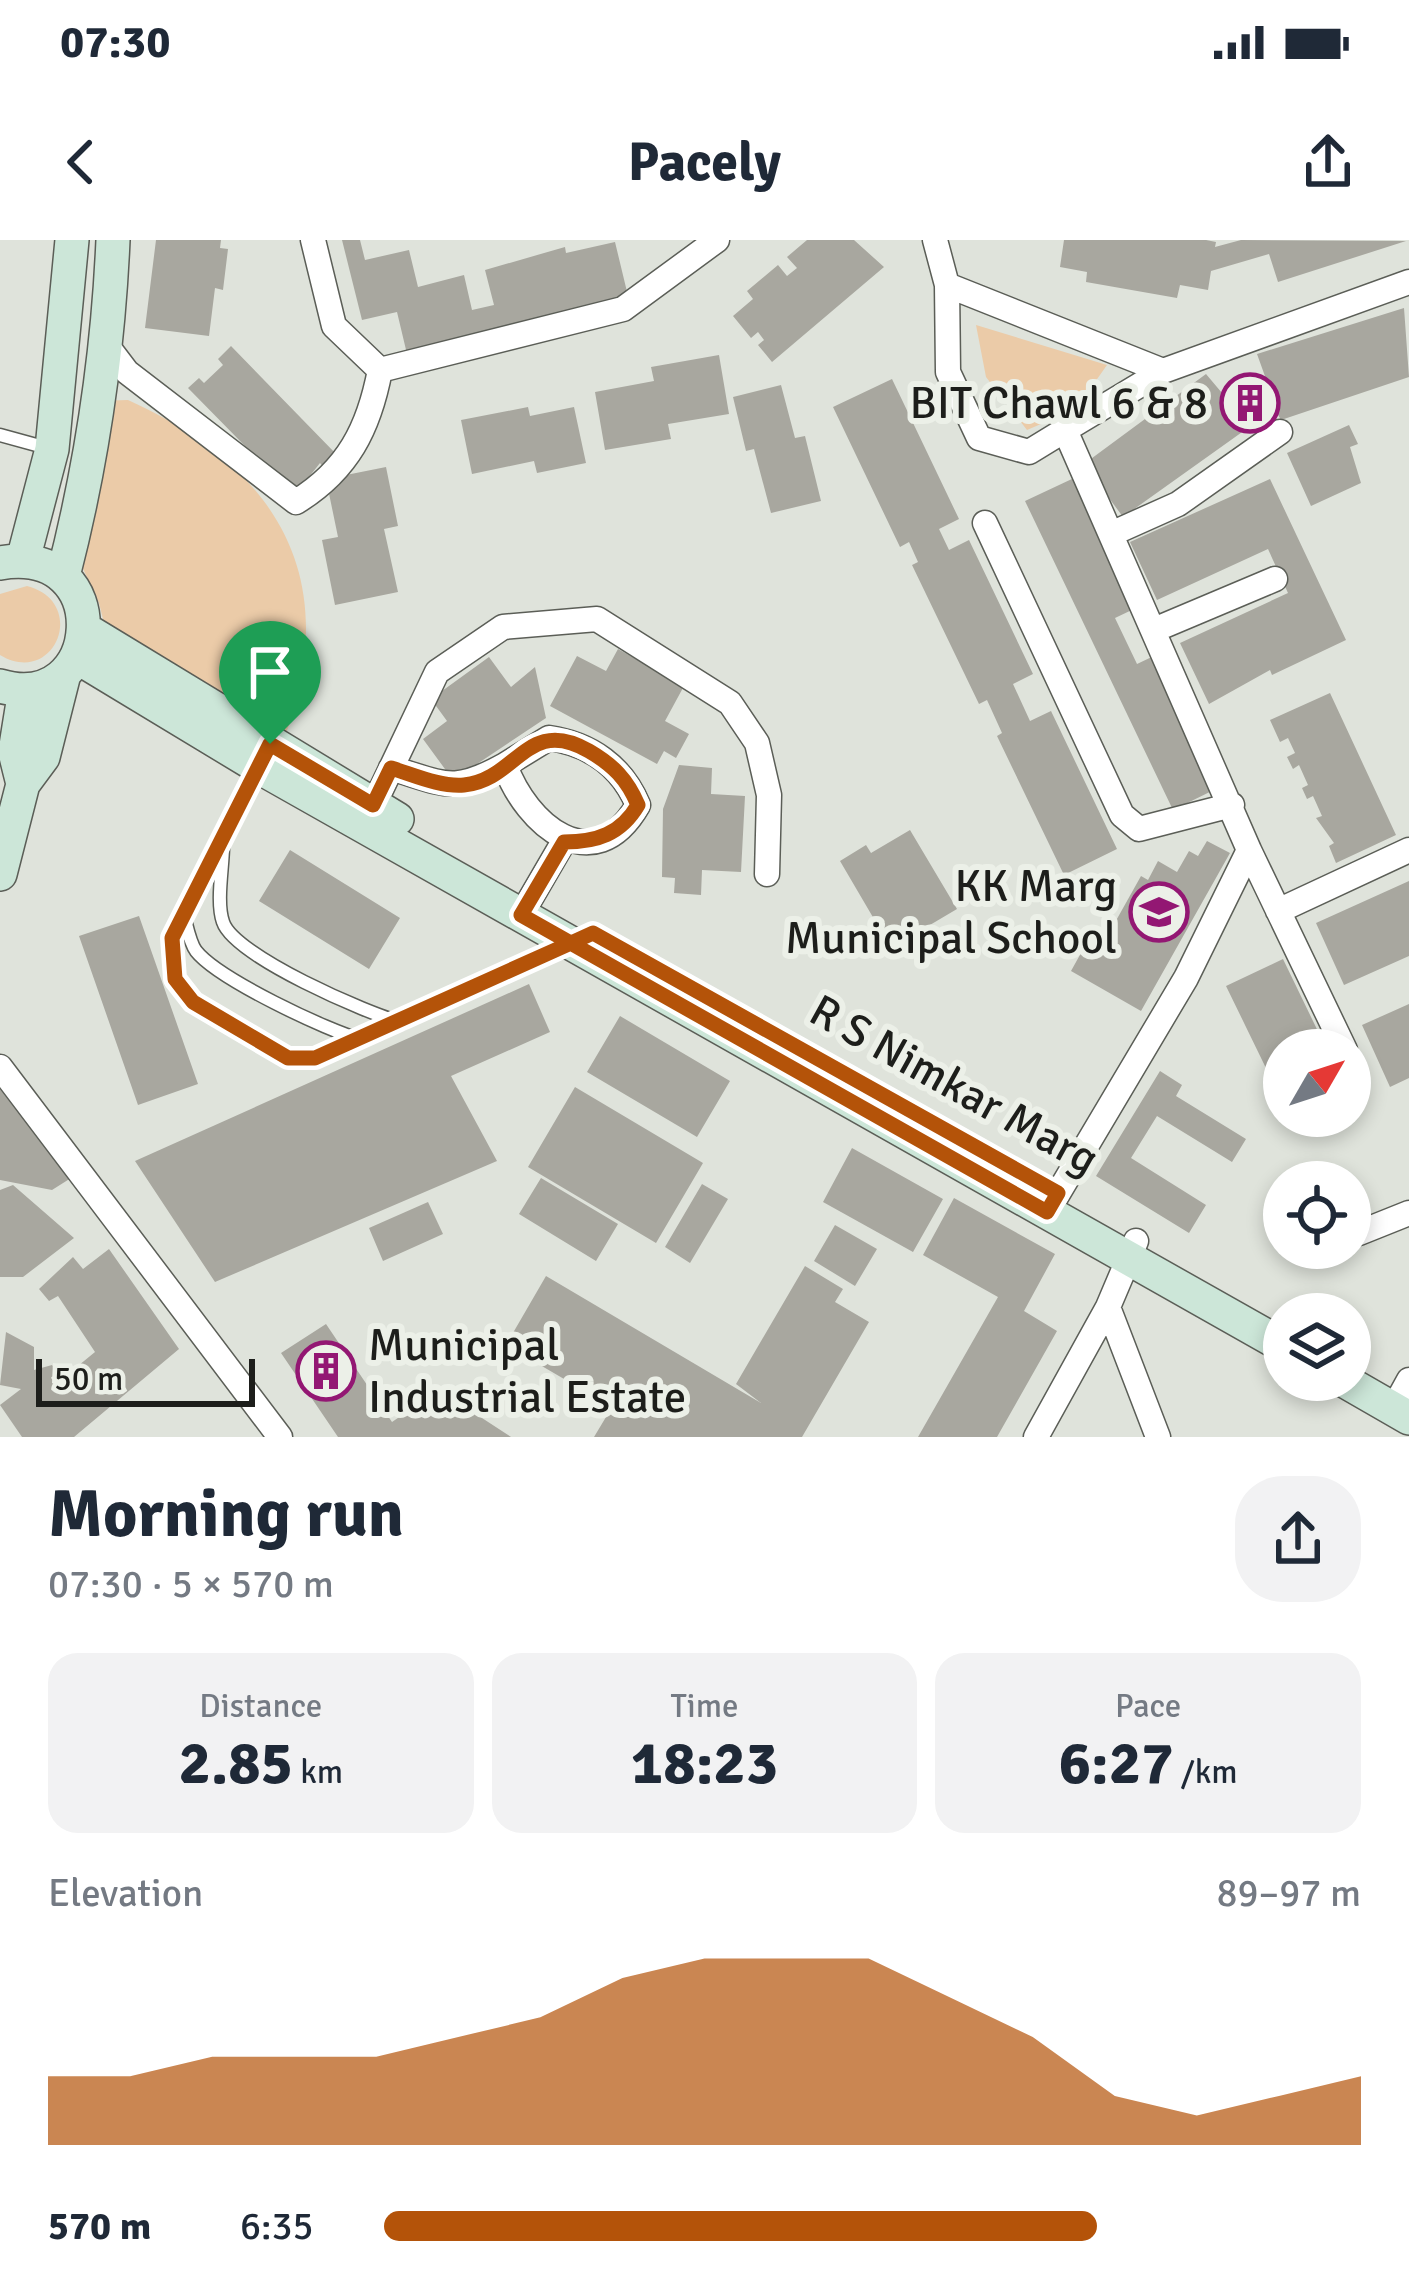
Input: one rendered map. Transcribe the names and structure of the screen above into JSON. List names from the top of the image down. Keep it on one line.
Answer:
{"streets":{"main road":["R S Nimkar Marg"]},"places":{"building":["BIT Chawl 6 & 8","Municipal Industrial Estate"],"school or university":["KK Marg Municipal School"]},"scale_bar":"50 m","north":"top right","page":{"status":"07:30","header":"Pacely","scale":"50 m","heading":["Morning run","07:30 · 5 × 570 m"],"stats":[["Distance","2.85 km"],["Time","18:23"],["Pace","6:27 /km"]],"chart":["Elevation","89–97 m"],"list":[{"name":"570 m","note":"6:35"}]}}
